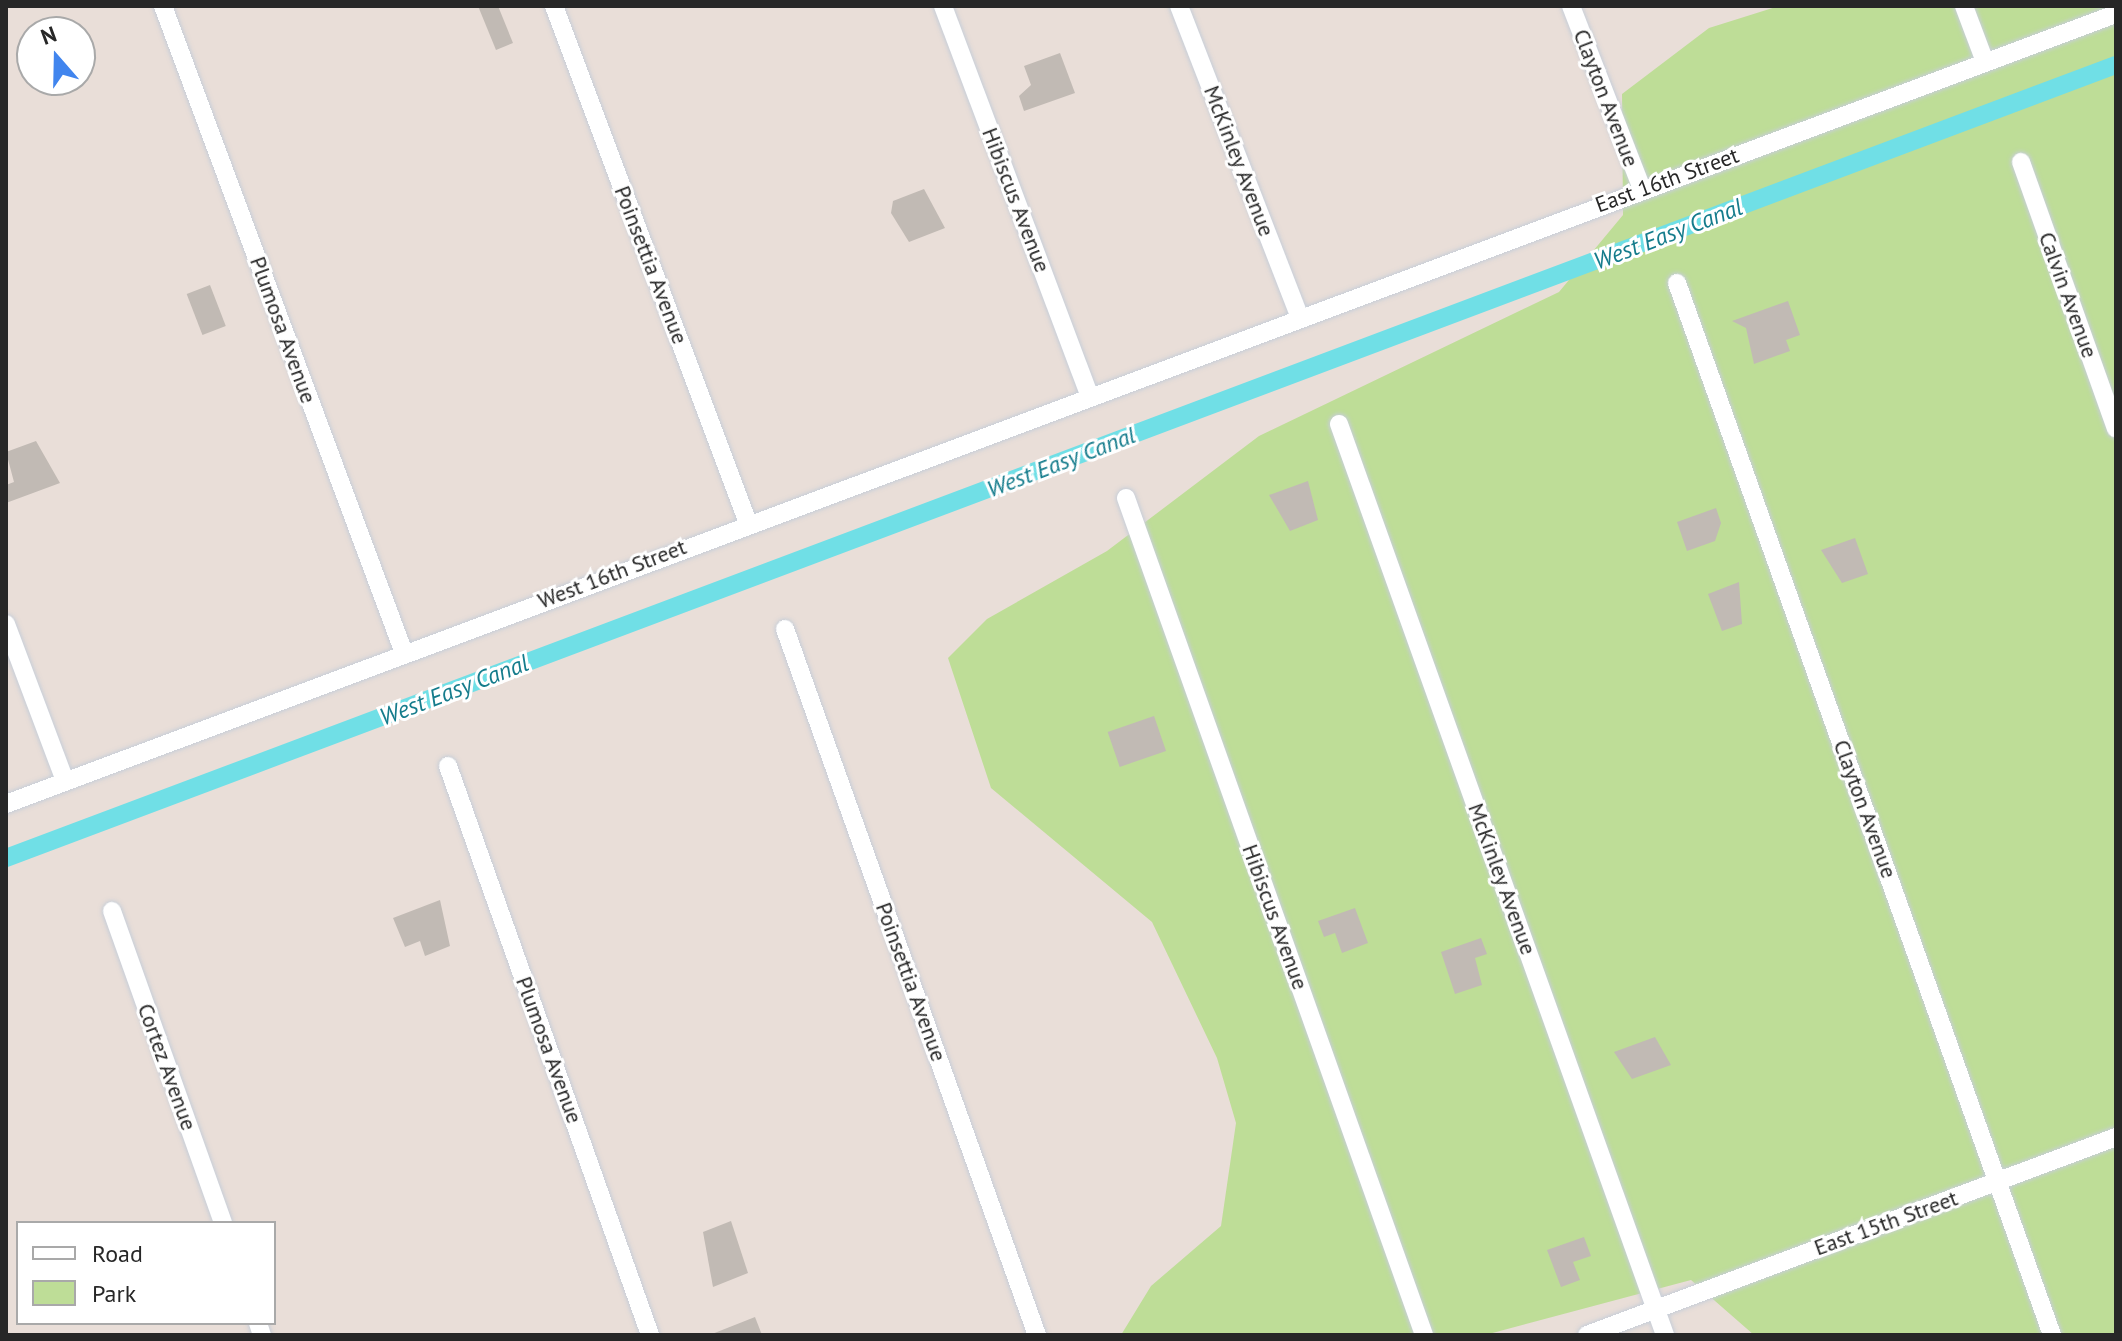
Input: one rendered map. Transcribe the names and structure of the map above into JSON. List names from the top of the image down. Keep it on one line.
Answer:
{"streets":{"street":["Clayton Avenue","McKinley Avenue","East 16th Street","Hibiscus Avenue","Poinsettia Avenue","Calvin Avenue","Plumosa Avenue","West 16th Street","Cortez Avenue","East 15th Street"]},"crossings":[["Clayton Avenue","East 16th Street"],["Clayton Avenue","East 15th Street"],["McKinley Avenue","East 16th Street"],["McKinley Avenue","East 15th Street"],["East 16th Street","West 16th Street"],["Hibiscus Avenue","West 16th Street"],["Poinsettia Avenue","West 16th Street"],["Plumosa Avenue","West 16th Street"]],"water":["West Easy Canal"],"legend":["Road","Park"],"north":"top"}
